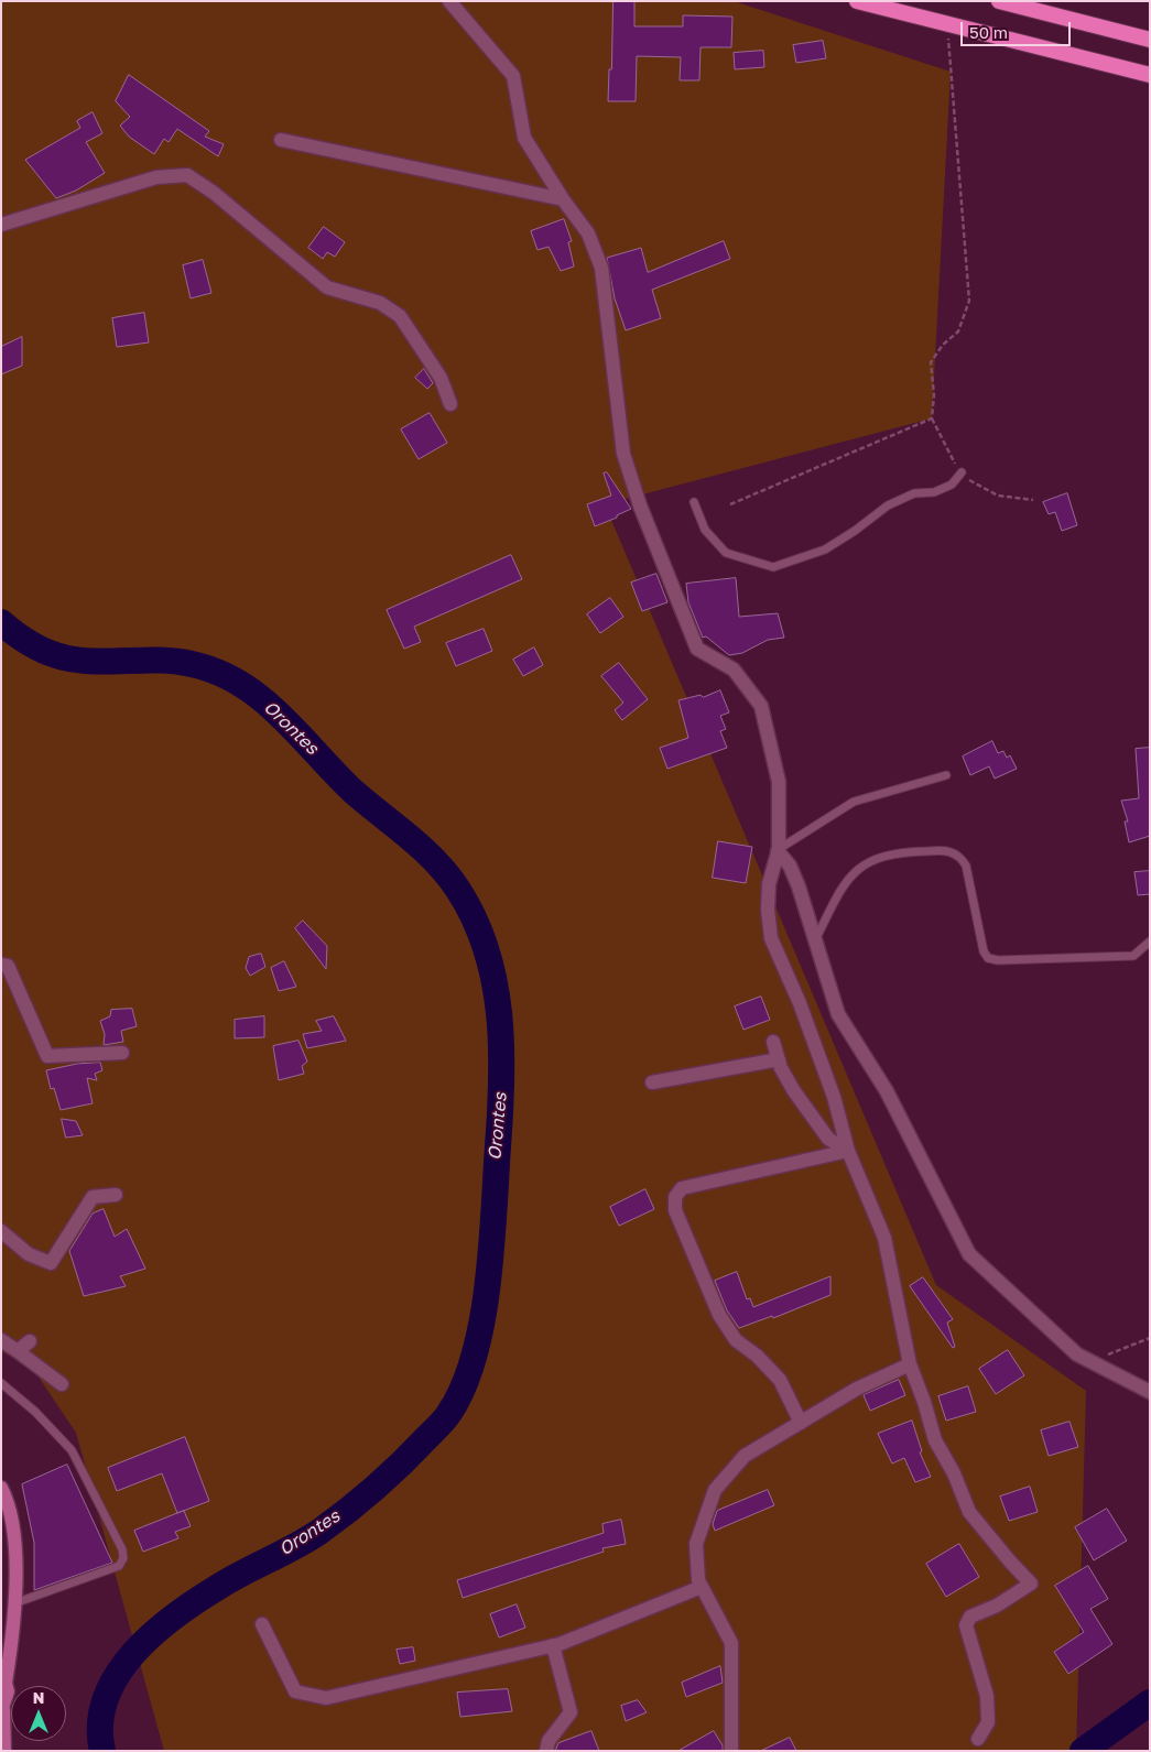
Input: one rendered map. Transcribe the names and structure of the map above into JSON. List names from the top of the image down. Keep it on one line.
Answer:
{"water":["Orontes"],"scale_bar":"50 m","north":"top"}
